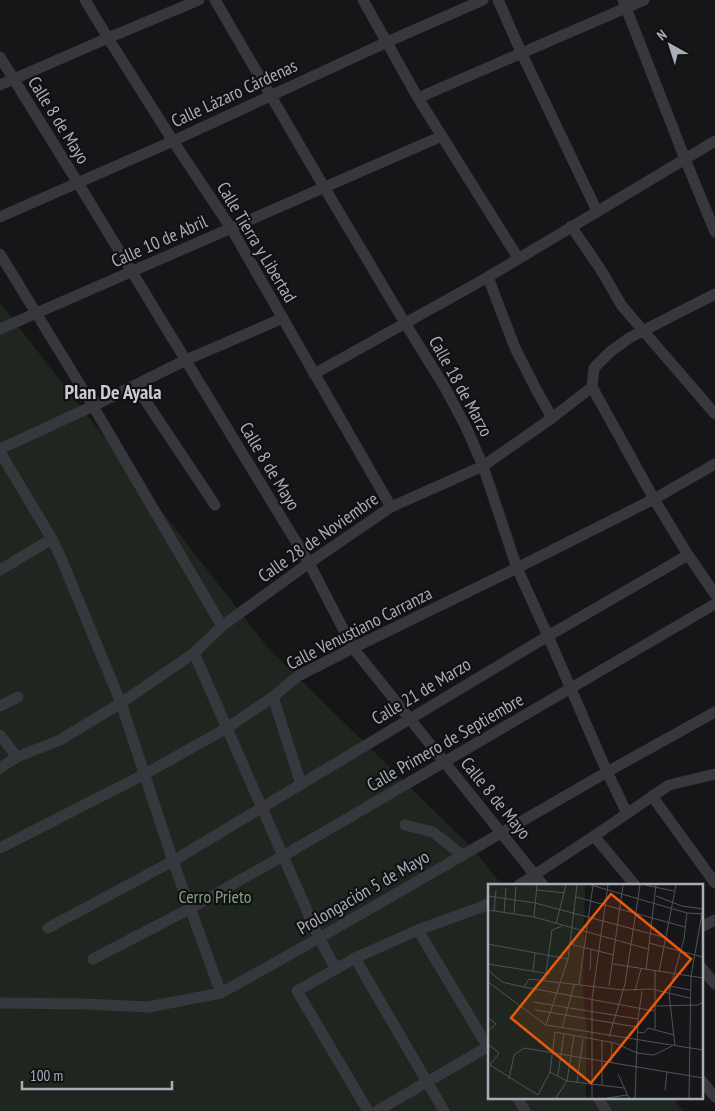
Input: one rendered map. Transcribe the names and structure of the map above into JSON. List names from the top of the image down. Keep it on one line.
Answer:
{"streets":{"street":["Calle Lázaro Cárdenas","Calle 8 de Mayo","Calle 10 de Abril","Calle Tierra y Libertad","Calle 18 de Marzo","Calle 28 de Noviembre","Calle Venustiano Carranza","Calle 21 de Marzo","Calle Primero de Septiembre","Prolongación 5 de Mayo"]},"crossings":[["Calle Lázaro Cárdenas","Calle 8 de Mayo"],["Calle Lázaro Cárdenas","Calle Tierra y Libertad"],["Calle Lázaro Cárdenas","Calle 18 de Marzo"],["Calle 8 de Mayo","Calle 10 de Abril"],["Calle 8 de Mayo","Calle 28 de Noviembre"],["Calle 8 de Mayo","Calle Venustiano Carranza"],["Calle 8 de Mayo","Calle 21 de Marzo"],["Calle 8 de Mayo","Calle Primero de Septiembre"],["Calle 8 de Mayo","Prolongación 5 de Mayo"],["Calle 10 de Abril","Calle Tierra y Libertad"],["Calle 10 de Abril","Calle 18 de Marzo"],["Calle Tierra y Libertad","Calle 28 de Noviembre"],["Calle 18 de Marzo","Calle 28 de Noviembre"],["Calle 18 de Marzo","Calle Venustiano Carranza"],["Calle 18 de Marzo","Calle 21 de Marzo"],["Calle 18 de Marzo","Calle Primero de Septiembre"],["Calle 18 de Marzo","Prolongación 5 de Mayo"]],"districts":["Plan De Ayala"],"parks":["Cerro Prieto"],"scale_bar":"100 m","north":"top left"}
